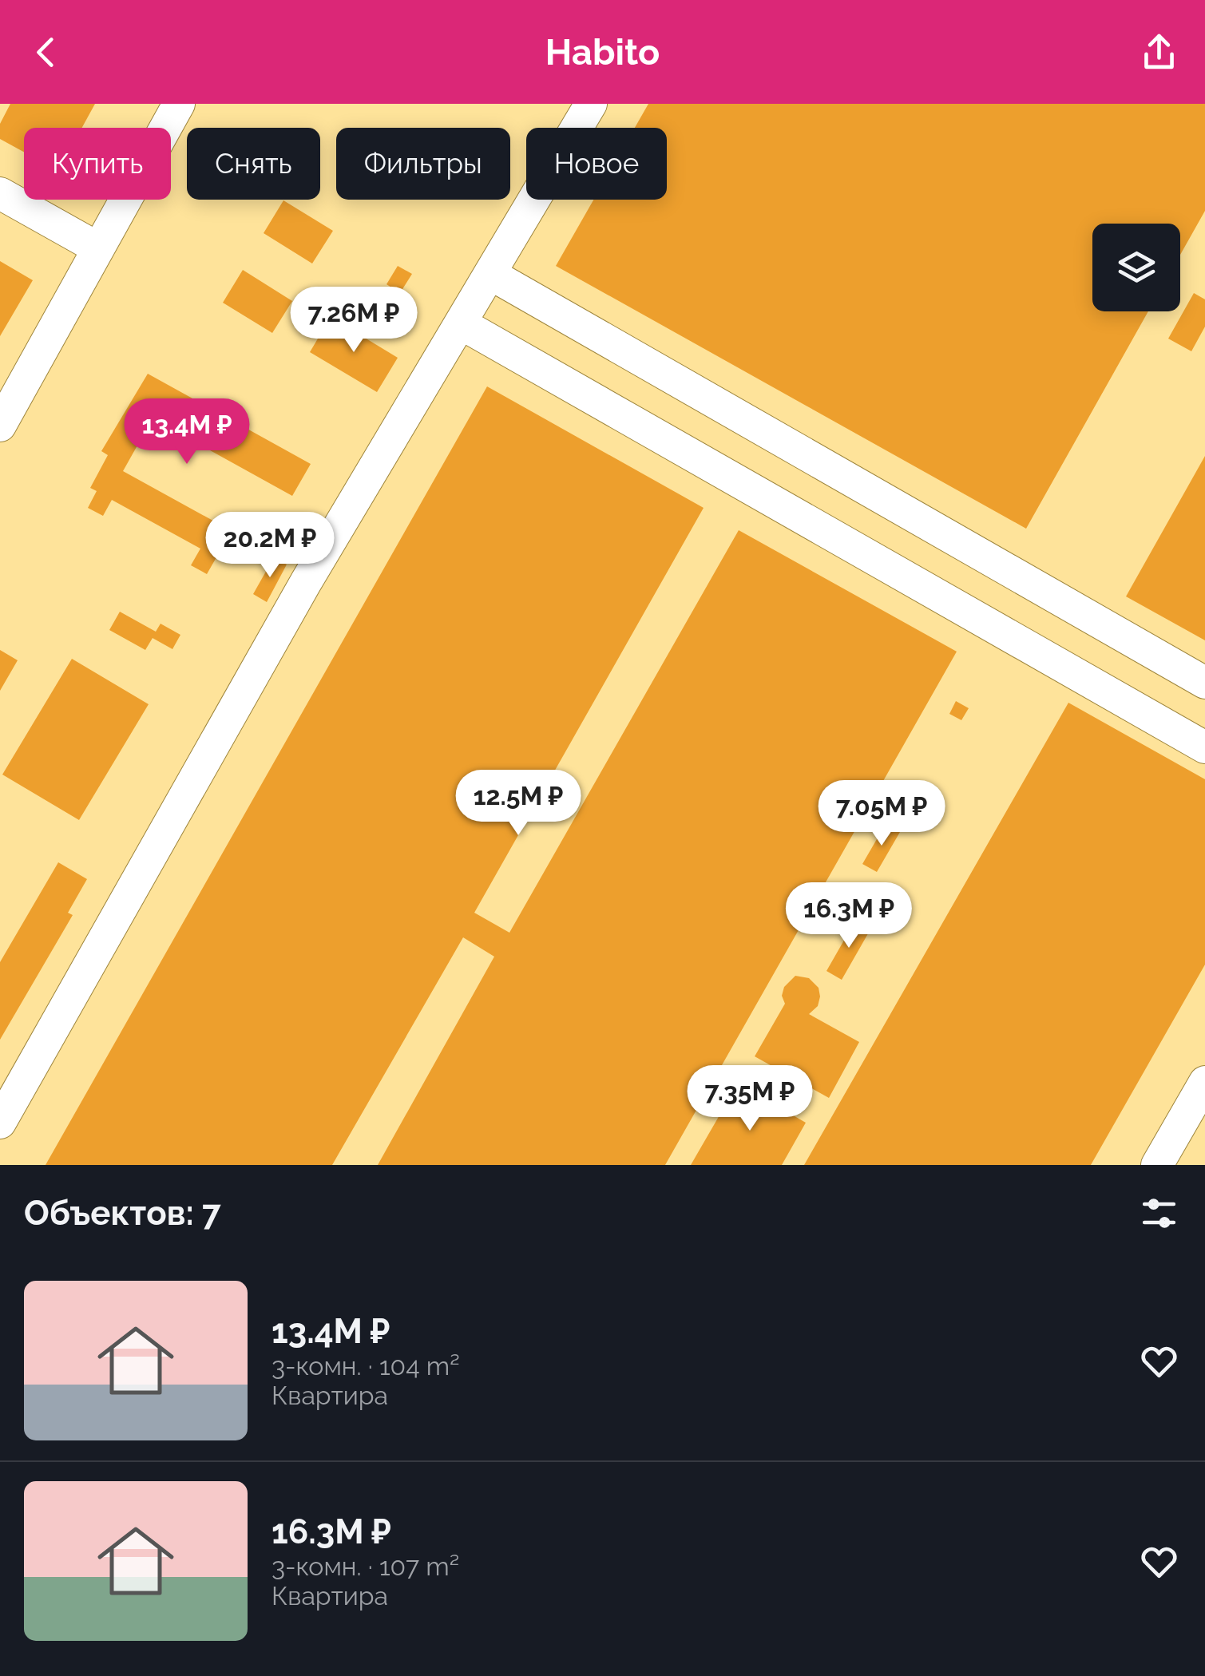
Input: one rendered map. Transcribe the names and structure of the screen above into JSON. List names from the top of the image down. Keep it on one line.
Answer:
{"page":{"header":"Habito","chip":["Купить","Снять","Фильтры","Новое"],"price":["7.26M ₽","13.4M ₽","20.2M ₽","12.5M ₽","7.05M ₽","16.3M ₽","7.35M ₽"],"heading":"Объектов: 7","list":[{"name":"13.4M ₽","note":"3-комн. · 104 m² · Квартира"},{"name":"16.3M ₽","note":"3-комн. · 107 m² · Квартира"}]}}
